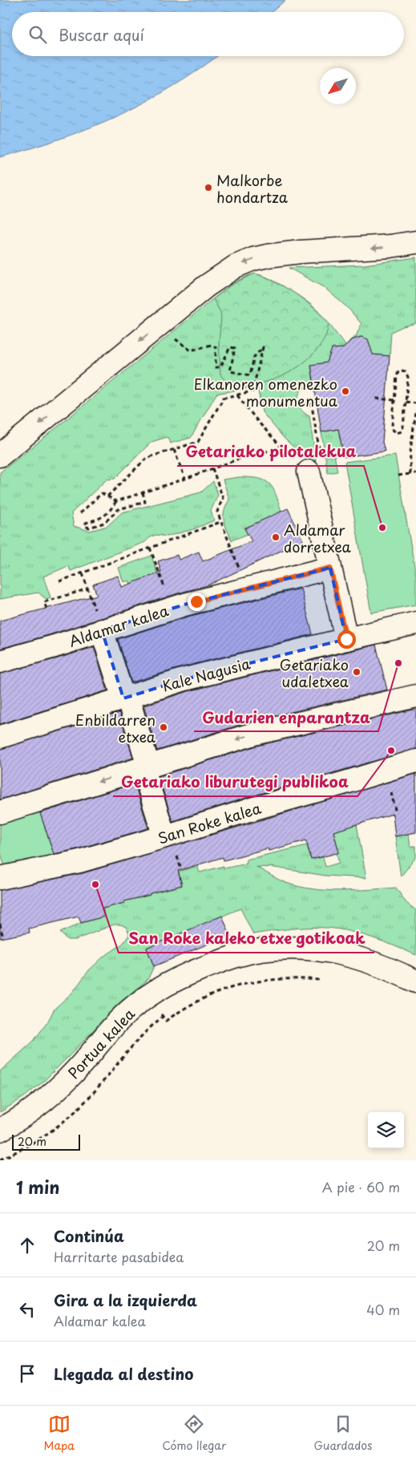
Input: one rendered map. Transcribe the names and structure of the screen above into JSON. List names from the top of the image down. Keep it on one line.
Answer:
{"streets":{"street":["Aldamar kalea","Kale Nagusia","San Roke kalea","Portua kalea"]},"places":["Malkorbe hondartza","Elkanoren omenezko monumentua","Getariako pilotalekua","Aldamar dorretxea","Gudarien enparantza","Getariako udaletxea","Enbildarren etxea","Getariako liburutegi publikoa","San Roke kaleko etxe gotikoak"],"scale_bar":"20 m","north":"bottom left","page":{"search":"Buscar aquí","scale":"20 m","heading":["1 min","A pie · 60 m"],"list":[["Continúa","Harritarte pasabidea","20 m"],["Gira a la izquierda","Aldamar kalea","40 m"],"Llegada al destino"],"nav":["Mapa","Cómo llegar","Guardados"]}}
